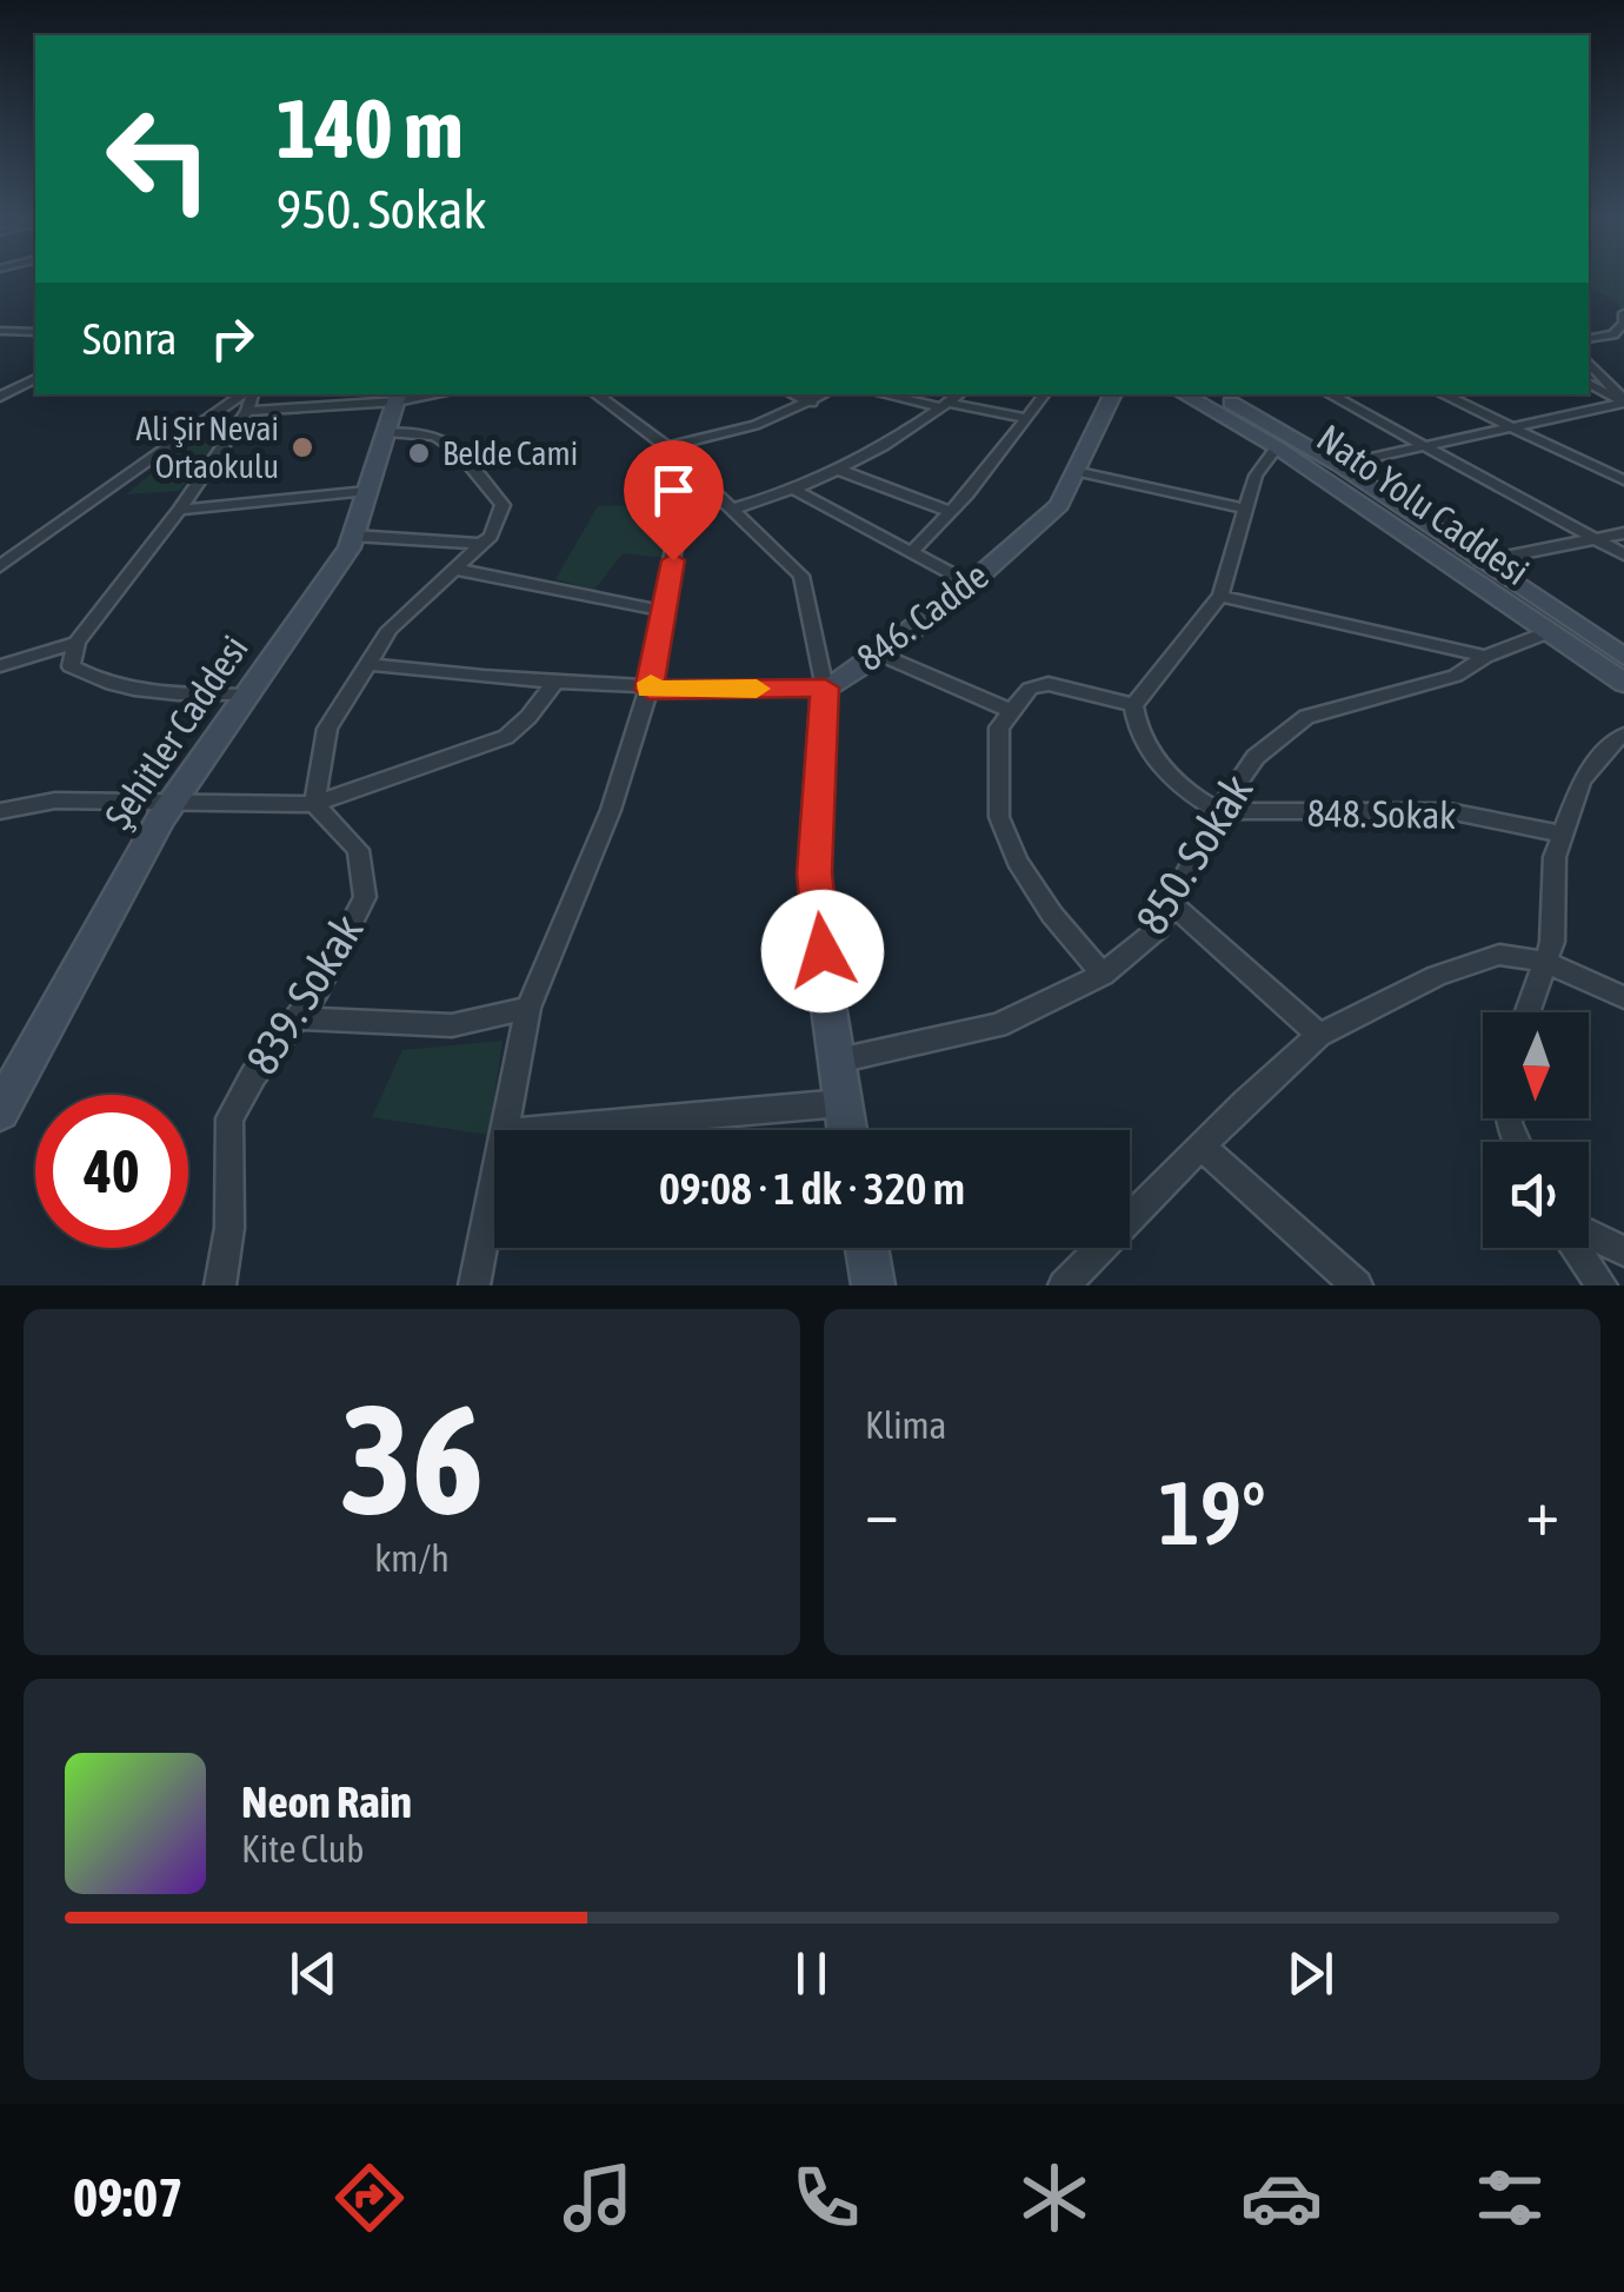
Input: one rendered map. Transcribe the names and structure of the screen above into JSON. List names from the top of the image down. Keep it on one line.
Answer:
{"streets":{"street":["Nato Yolu Caddesi","846. Cadde","Şehitler Caddesi","848. Sokak","850. Sokak","839. Sokak"]},"crossings":[["Nato Yolu Caddesi","850. Sokak"],["846. Cadde","850. Sokak"],["848. Sokak","850. Sokak"]],"places":["Ali Şir Nevai Ortaokulu","Belde Cami"],"north":"bottom","page":{"turn":["140 m","950. Sokak"],"then":"Sonra","limit":"40","trip":"09:08 · 1 dk · 320 m","tile":[["36","km/h"],"Klima"],"heat":["−","19°","+"],"song":["Neon Rain","Kite Club"],"tabs":"09:07"}}
